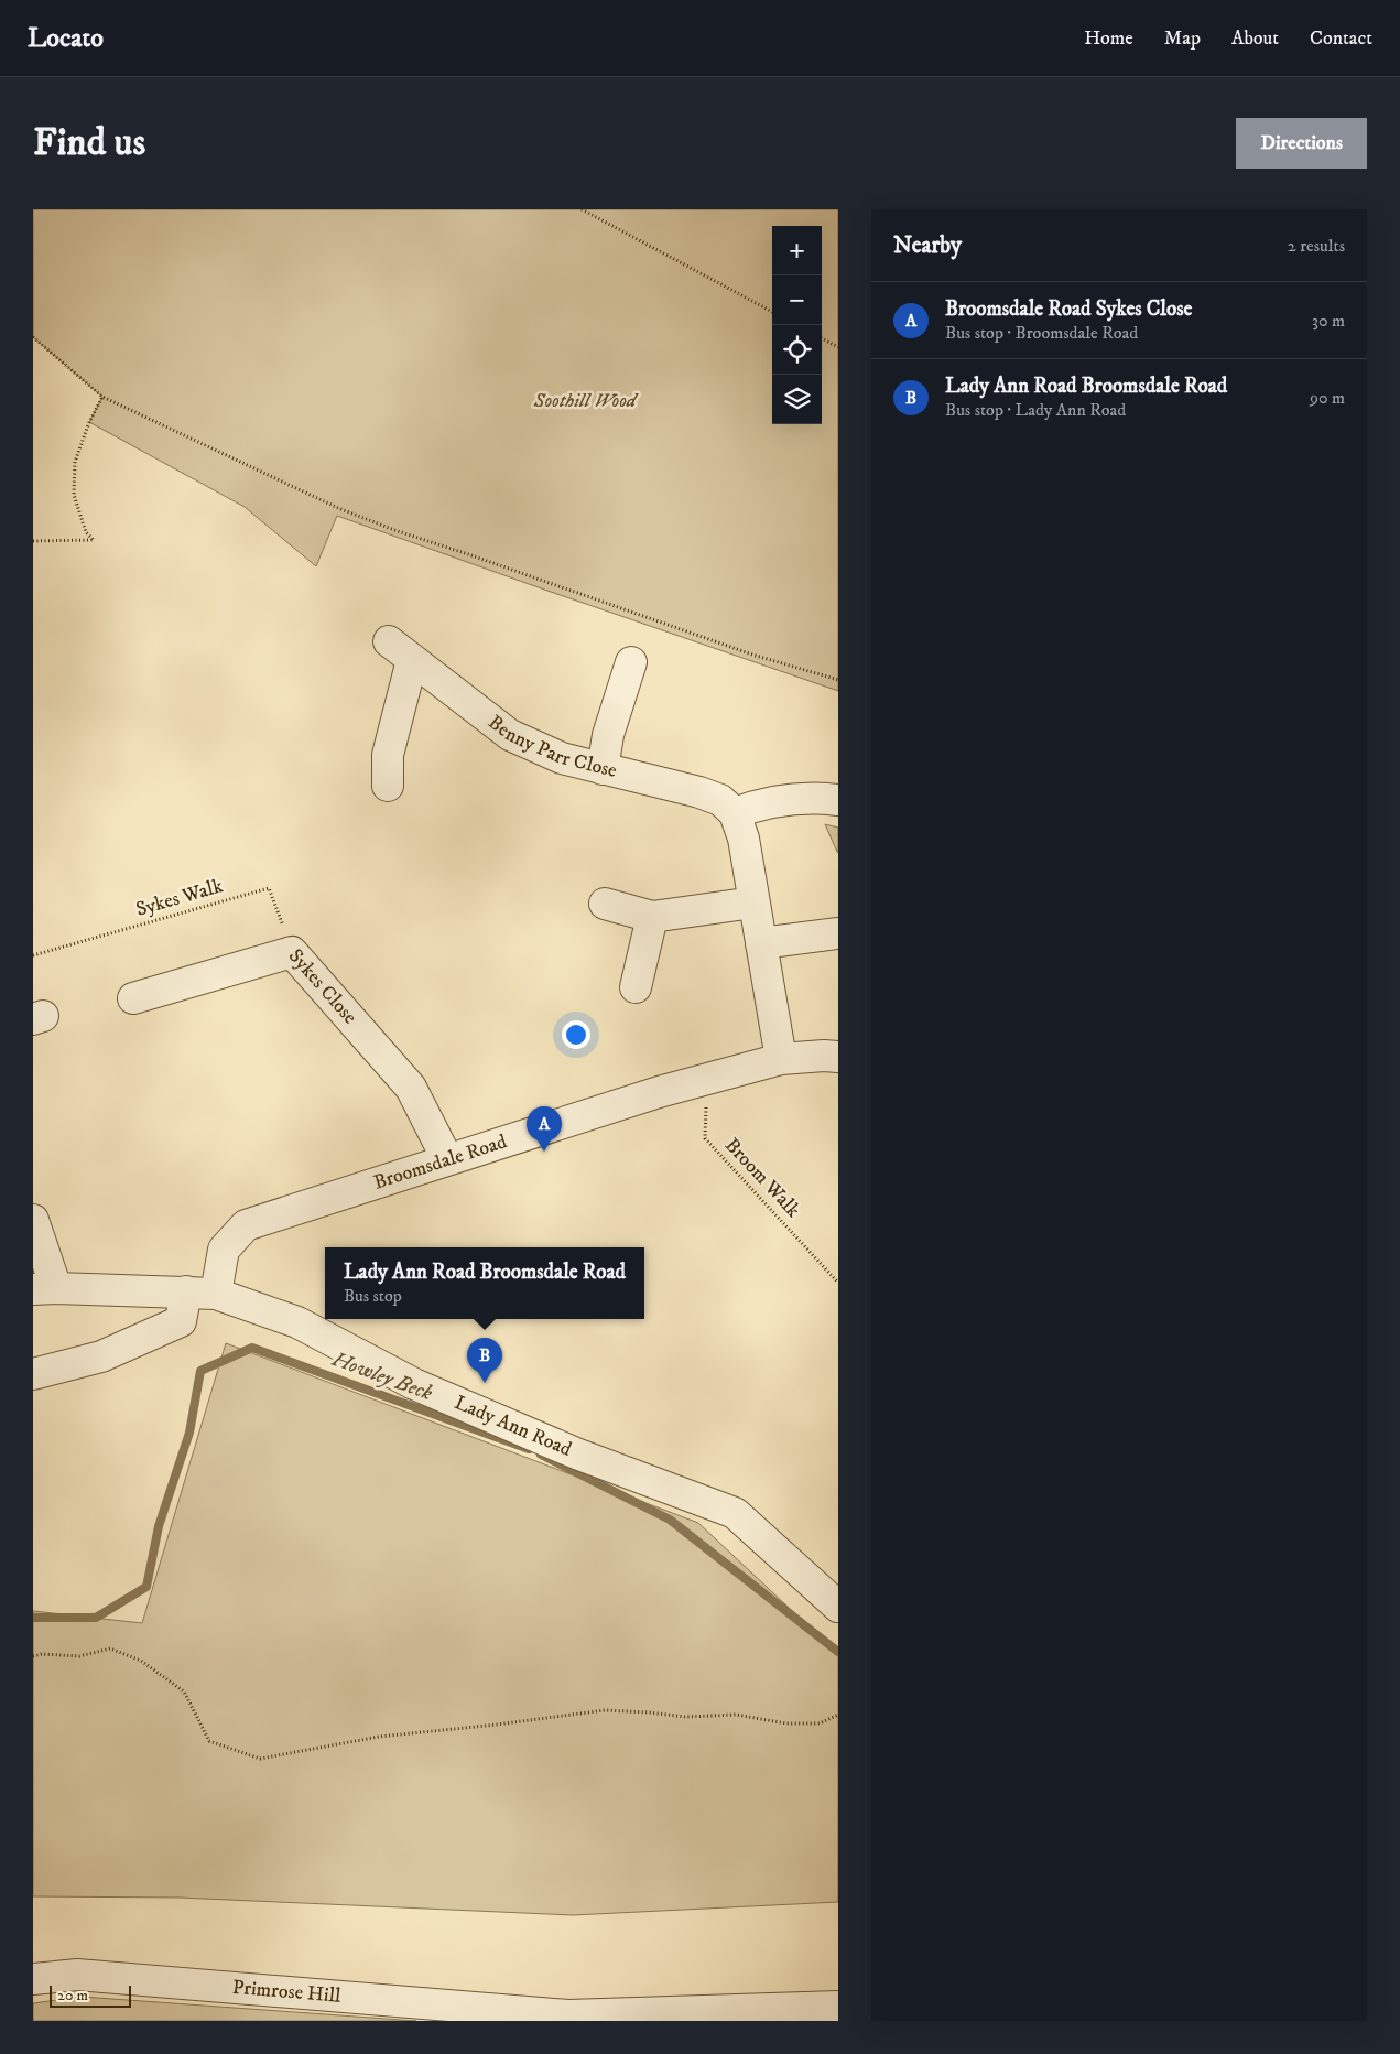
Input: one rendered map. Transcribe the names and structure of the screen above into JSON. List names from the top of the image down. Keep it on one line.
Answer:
{"streets":{"street":["Benny Parr Close","Sykes Close","Broomsdale Road","Lady Ann Road","Primrose Hill"],"path":["Sykes Walk","Broom Walk"]},"crossings":[["Sykes Walk","Sykes Close"],["Sykes Close","Broomsdale Road"],["Broomsdale Road","Broom Walk"],["Broomsdale Road","Lady Ann Road"]],"water":["Howley Beck"],"parks":["Soothill Wood"],"scale_bar":"20 m","page":{"header":"Locato","nav":["Home","Map","About","Contact"],"buttons":"Directions","title":"Find us","heading":["Nearby","2 results"],"map_buttons":["+","−"],"list":[{"mark":"A","name":"Broomsdale Road Sykes Close","note":"Bus stop · Broomsdale Road","value":"30 m"},{"mark":"B","name":"Lady Ann Road Broomsdale Road","note":"Bus stop · Lady Ann Road","value":"90 m"}],"pins":["A","B"],"popup":["Lady Ann Road Broomsdale Road","Bus stop"],"scale":"20 m"}}
